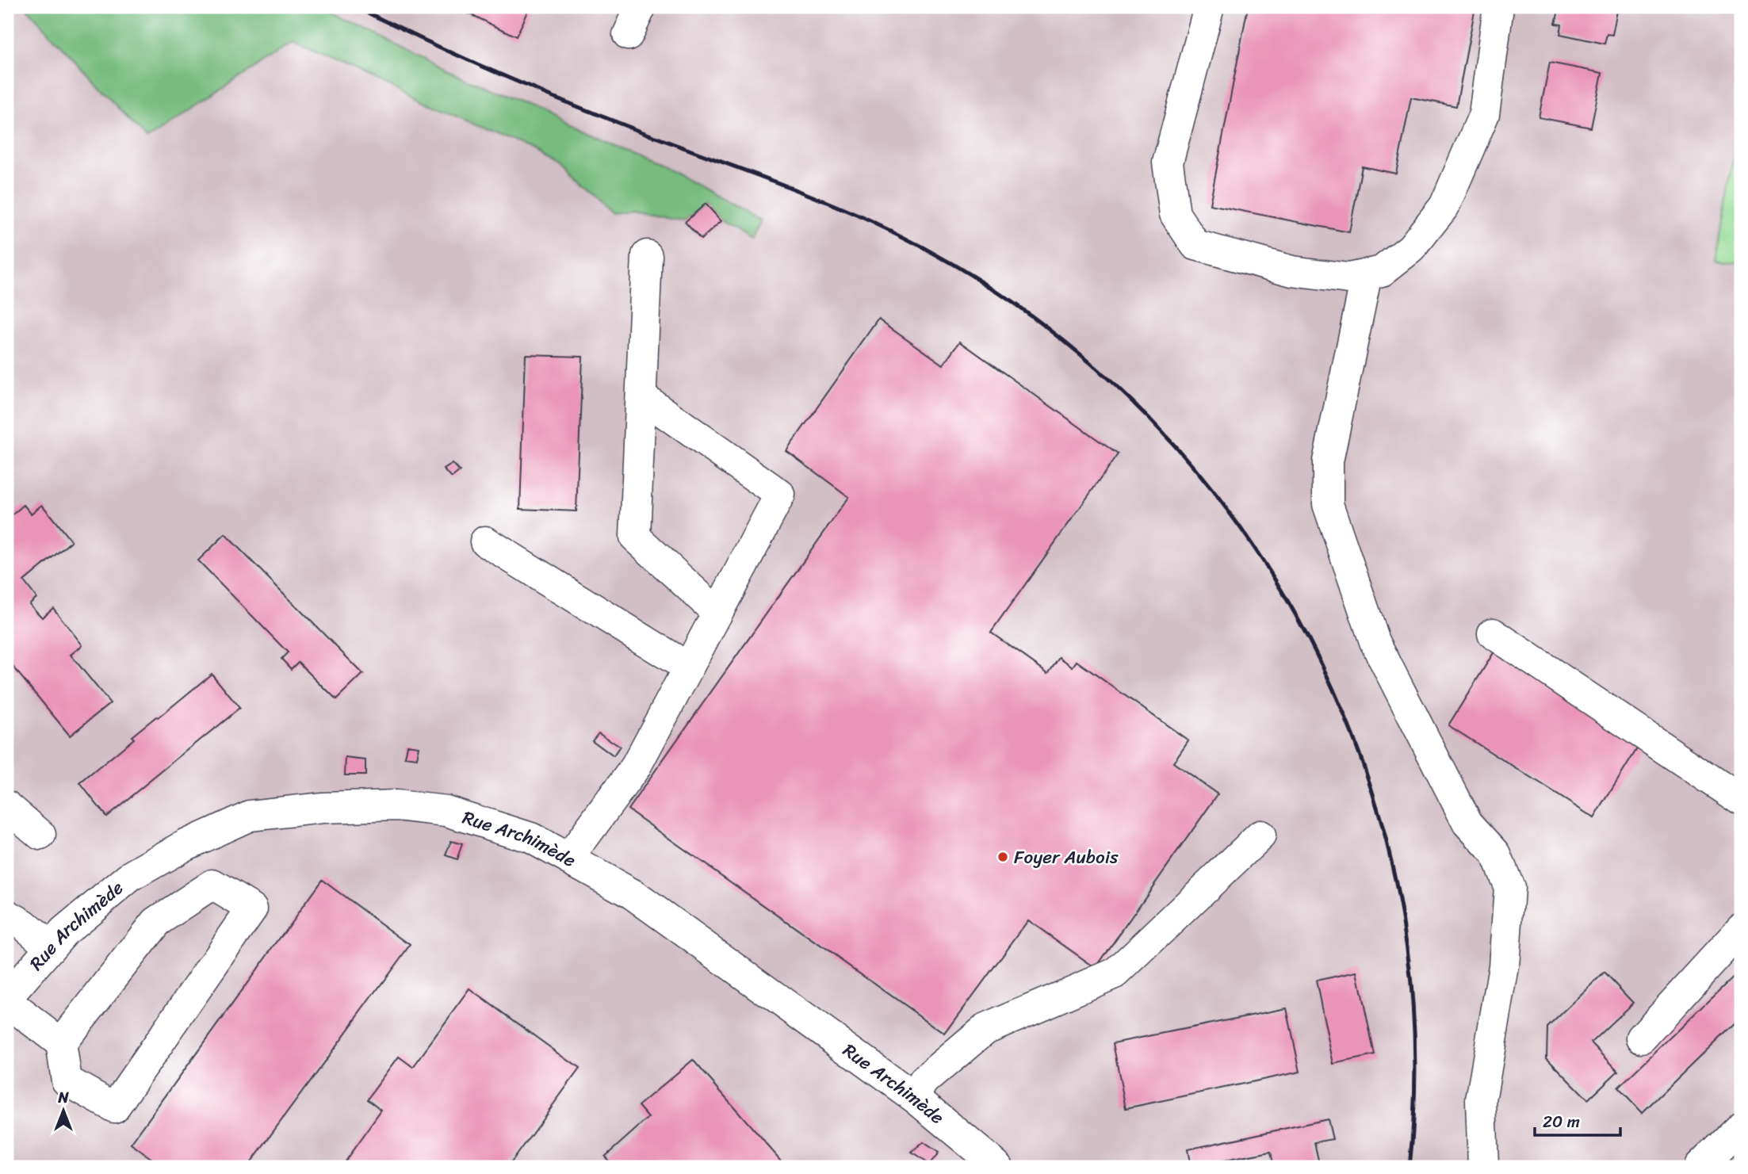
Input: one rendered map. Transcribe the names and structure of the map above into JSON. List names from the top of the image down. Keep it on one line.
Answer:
{"streets":{"street":["Rue Archimède"]},"places":["Foyer Aubois"],"scale_bar":"20 m","north":"top"}
